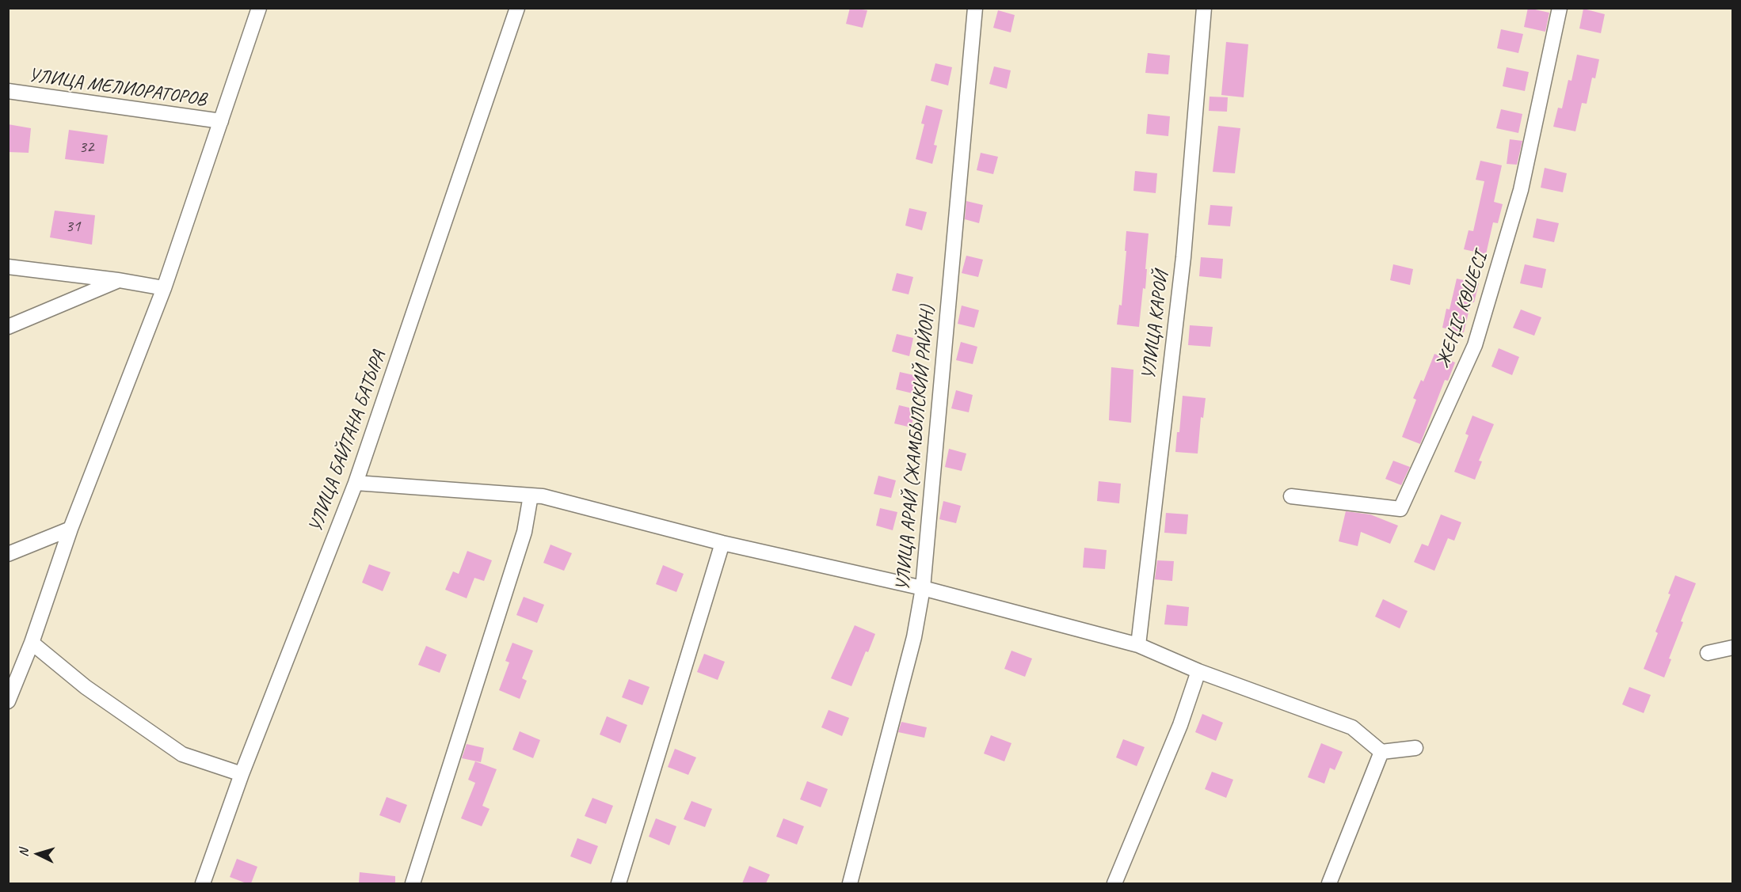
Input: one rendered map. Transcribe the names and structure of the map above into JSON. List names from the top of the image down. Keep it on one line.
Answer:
{"streets":{"street":["УЛИЦА МЕЛИОРАТОРОВ","ЖЕҢІС КӨШЕСІ","УЛИЦА КАРОЙ","УЛИЦА БАЙТАНА БАТЫРА","УЛИЦА АРАЙ (ЖАМБЫЛСКИЙ РАЙОН)"]},"house_numbers":["32","31"],"north":"left"}
